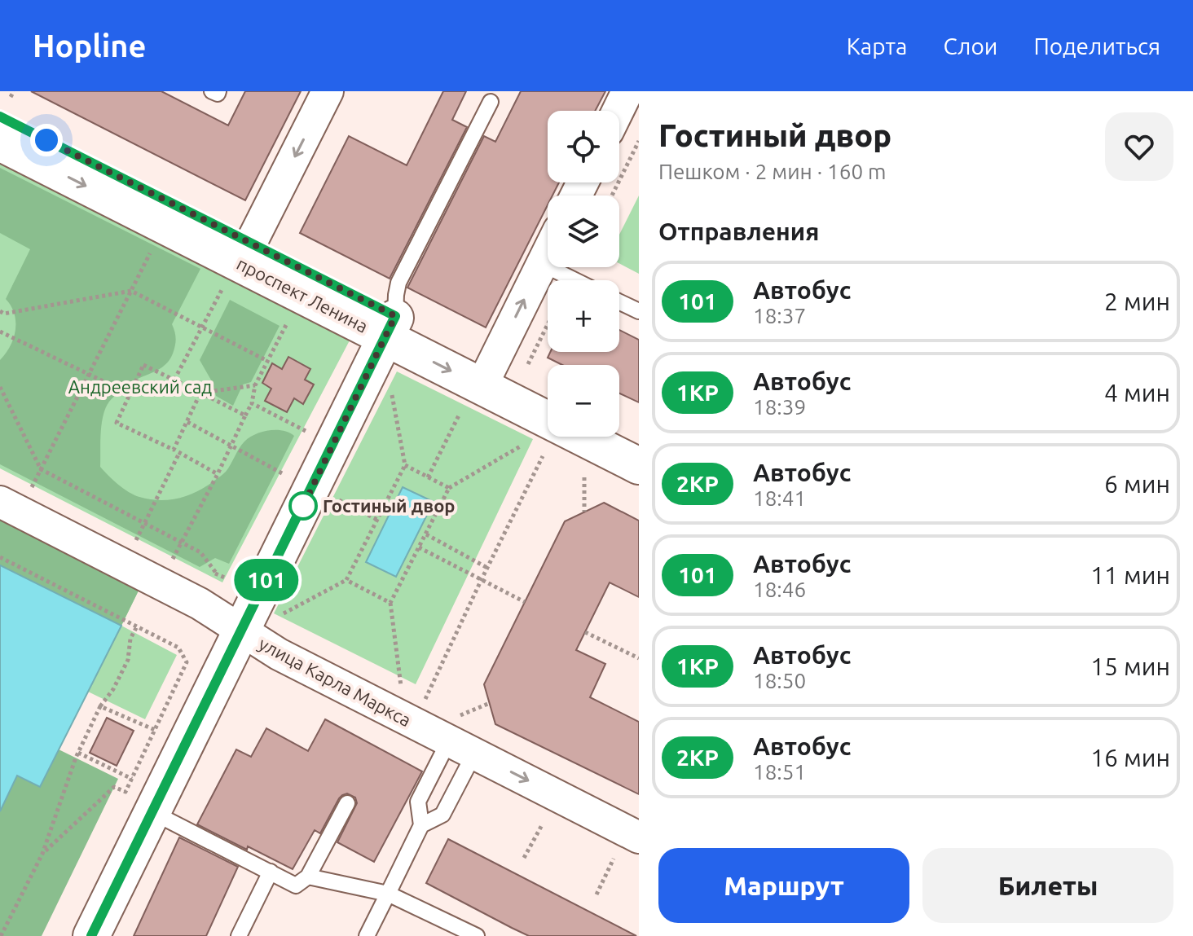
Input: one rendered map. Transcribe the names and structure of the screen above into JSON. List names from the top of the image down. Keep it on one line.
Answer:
{"streets":{"main road":["проспект Ленина"],"street":["улица Карла Маркса"]},"parks":["Андреевский сад"],"places":["Гостиный двор"],"lines":["bus line 101"],"page":{"header":"Hopline","nav":["Карта","Слои","Поделиться"],"on_map":"101","heading":[["Гостиный двор","Пешком · 2 мин · 160 m"],"Отправления"],"map_buttons":["+","−"],"list":[{"mark":"101","name":"Автобус","note":"18:37","value":"2 мин"},{"mark":"1КР","name":"Автобус","note":"18:39","value":"4 мин"},{"mark":"2КР","name":"Автобус","note":"18:41","value":"6 мин"},{"mark":"101","name":"Автобус","note":"18:46","value":"11 мин"},{"mark":"1КР","name":"Автобус","note":"18:50","value":"15 мин"},{"mark":"2КР","name":"Автобус","note":"18:51","value":"16 мин"}],"buttons":["Маршрут","Билеты"]}}
